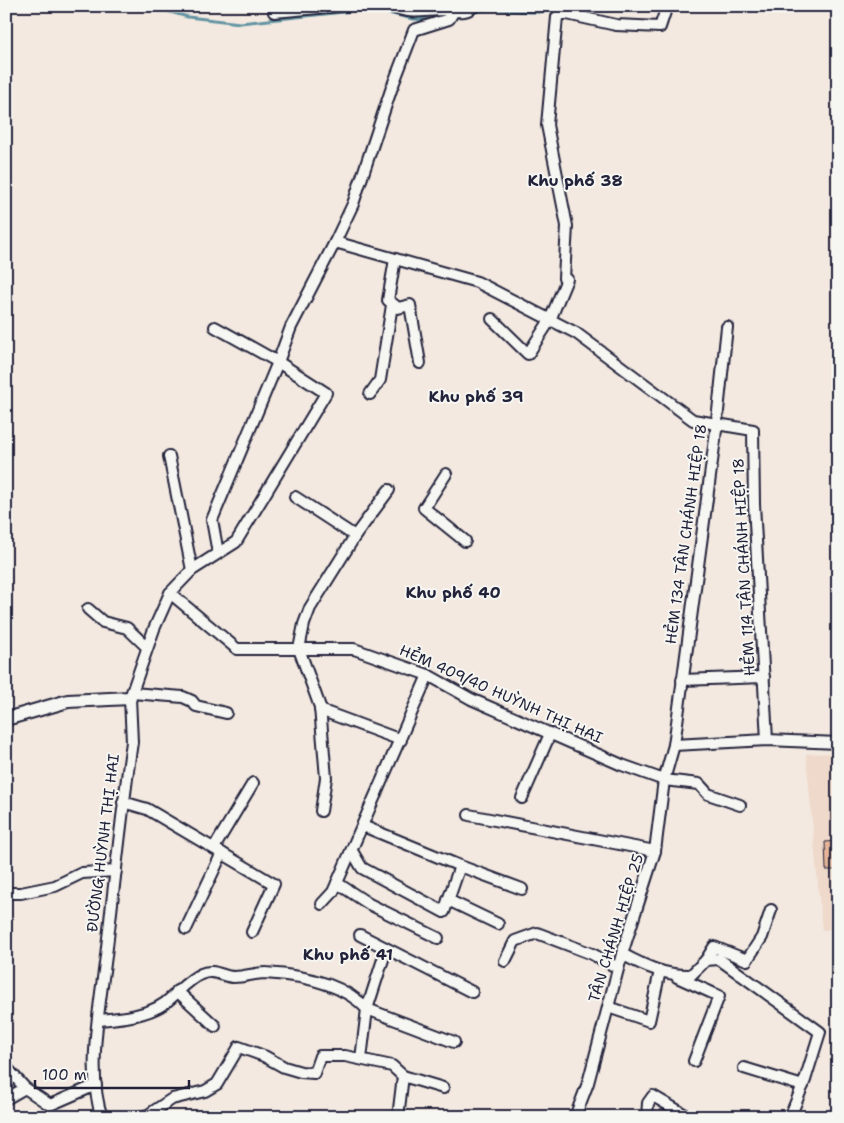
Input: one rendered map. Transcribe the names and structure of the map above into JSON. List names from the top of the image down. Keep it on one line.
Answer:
{"streets":{"street":["HẺM 134 TÂN CHÁNH HIỆP 18","HẺM 114 TÂN CHÁNH HIỆP 18","HẺM 409/40 HUỲNH THỊ HAI","ĐƯỜNG HUỲNH THỊ HAI","TÂN CHÁNH HIỆP 25"]},"crossings":[["HẺM 134 TÂN CHÁNH HIỆP 18","HẺM 114 TÂN CHÁNH HIỆP 18"],["HẺM 134 TÂN CHÁNH HIỆP 18","TÂN CHÁNH HIỆP 25"],["HẺM 409/40 HUỲNH THỊ HAI","TÂN CHÁNH HIỆP 25"]],"districts":["Khu phố 38","Khu phố 39","Khu phố 40","Khu phố 41"],"scale_bar":"100 m"}
